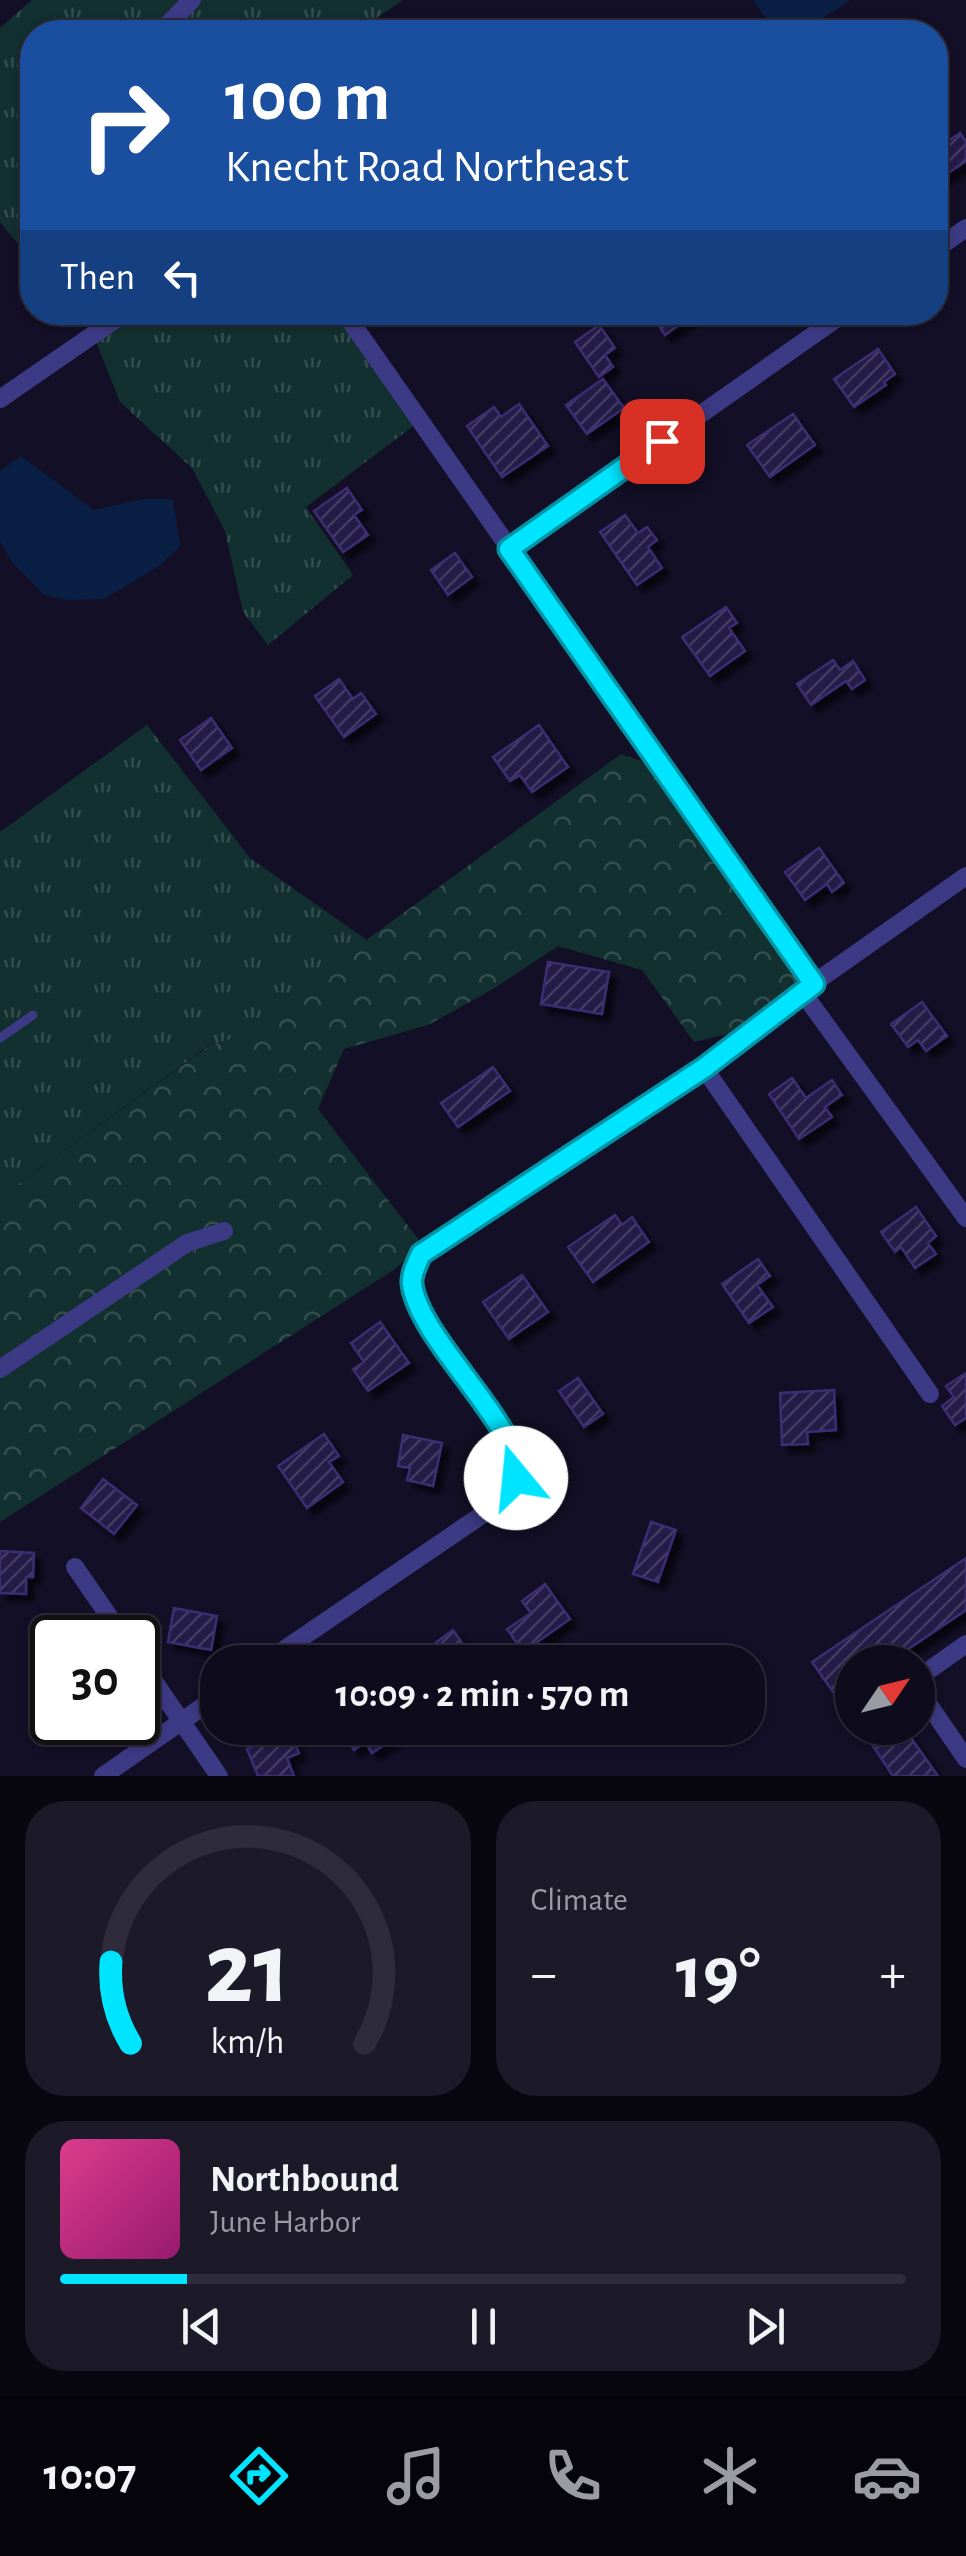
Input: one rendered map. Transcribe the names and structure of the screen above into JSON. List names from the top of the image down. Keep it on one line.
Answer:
{"north":"top right","page":{"turn":["100 m","Knecht Road Northeast"],"then":"Then","limit":"30","trip":"10:09 · 2 min · 570 m","tile":"Climate","heat":["−","19°","+"],"song":["Northbound","June Harbor"],"tabs":"10:07","gauge":["21","km/h"]}}
